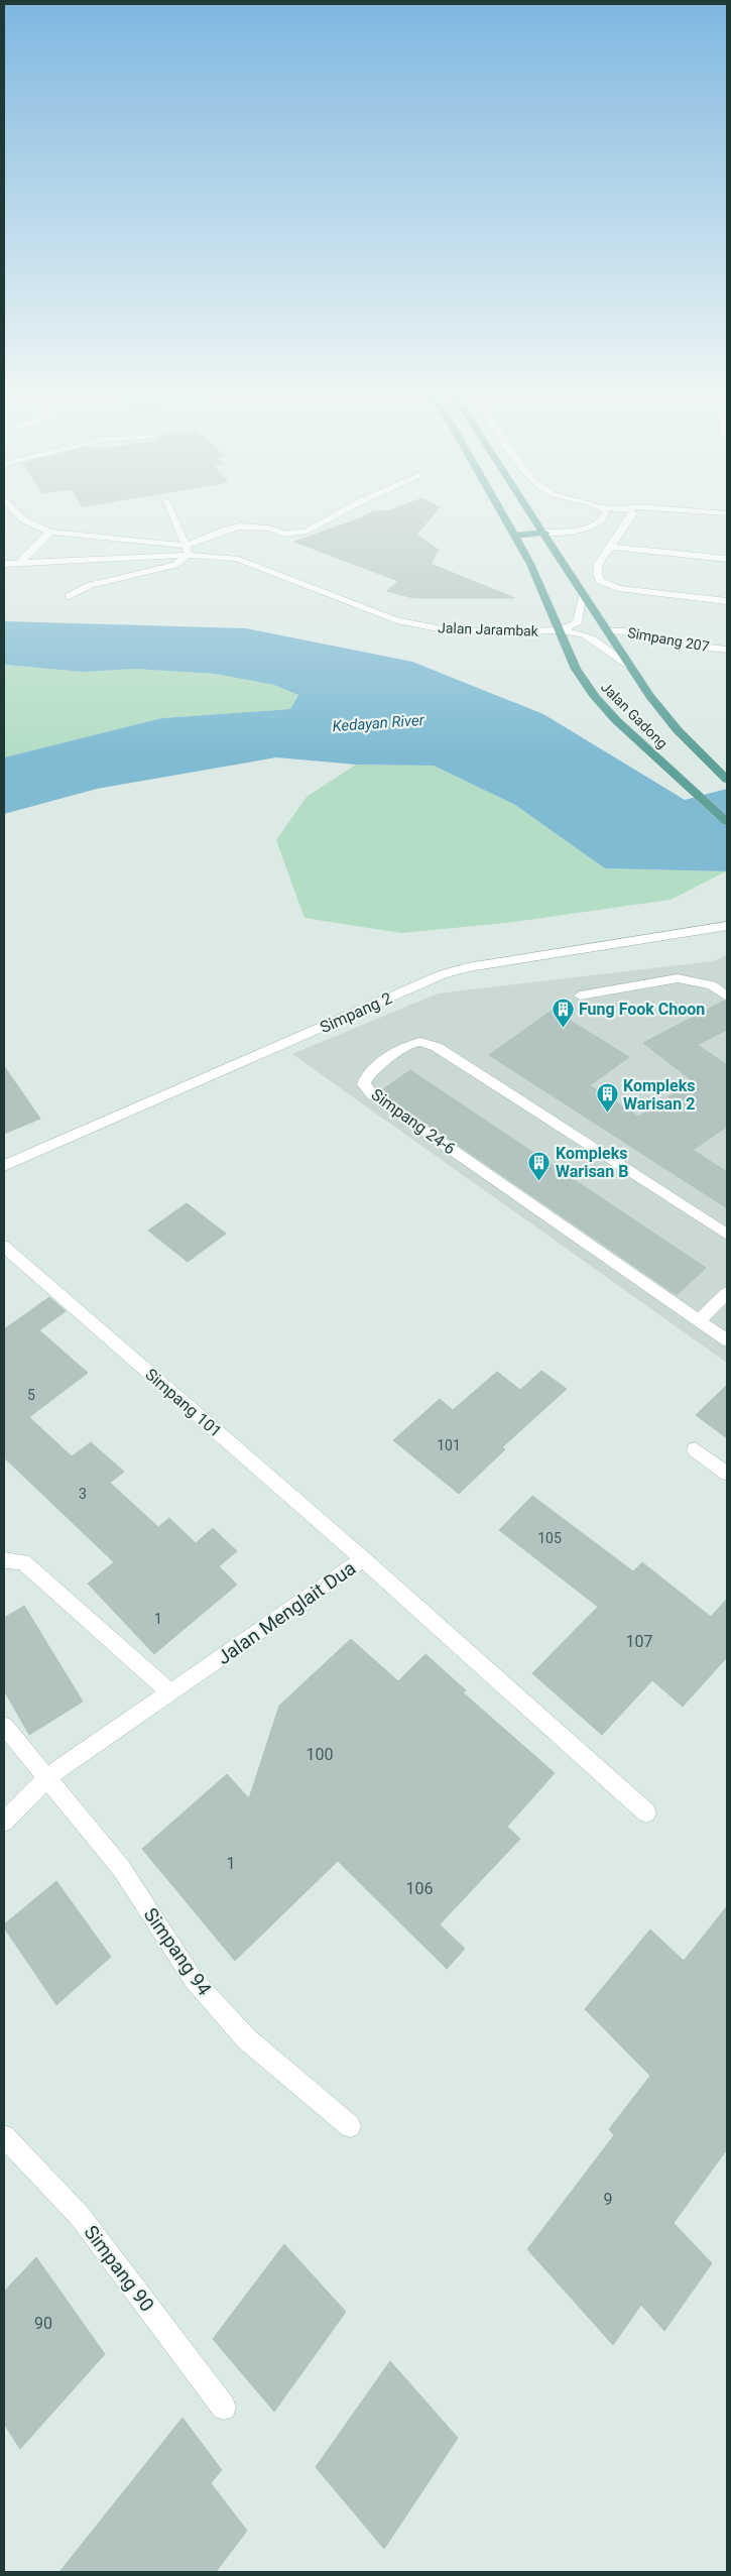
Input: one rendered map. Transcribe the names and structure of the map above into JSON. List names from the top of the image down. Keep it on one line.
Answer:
{"streets":{"main road":["Jalan Gadong"],"street":["Jalan Jarambak","Simpang 207","Simpang 2","Simpang 24-6","Simpang 101","Jalan Menglait Dua","Simpang 94","Simpang 90"]},"crossings":[["Jalan Jarambak","Jalan Gadong"],["Simpang 207","Jalan Gadong"],["Simpang 101","Jalan Menglait Dua"],["Jalan Menglait Dua","Simpang 94"]],"water":["Kedayan River"],"places":{"building":["Fung Fook Choon","Kompleks Warisan 2","Kompleks Warisan B"]},"house_numbers":["5","101","3","105","1","107","100","1","106","9","90"]}
